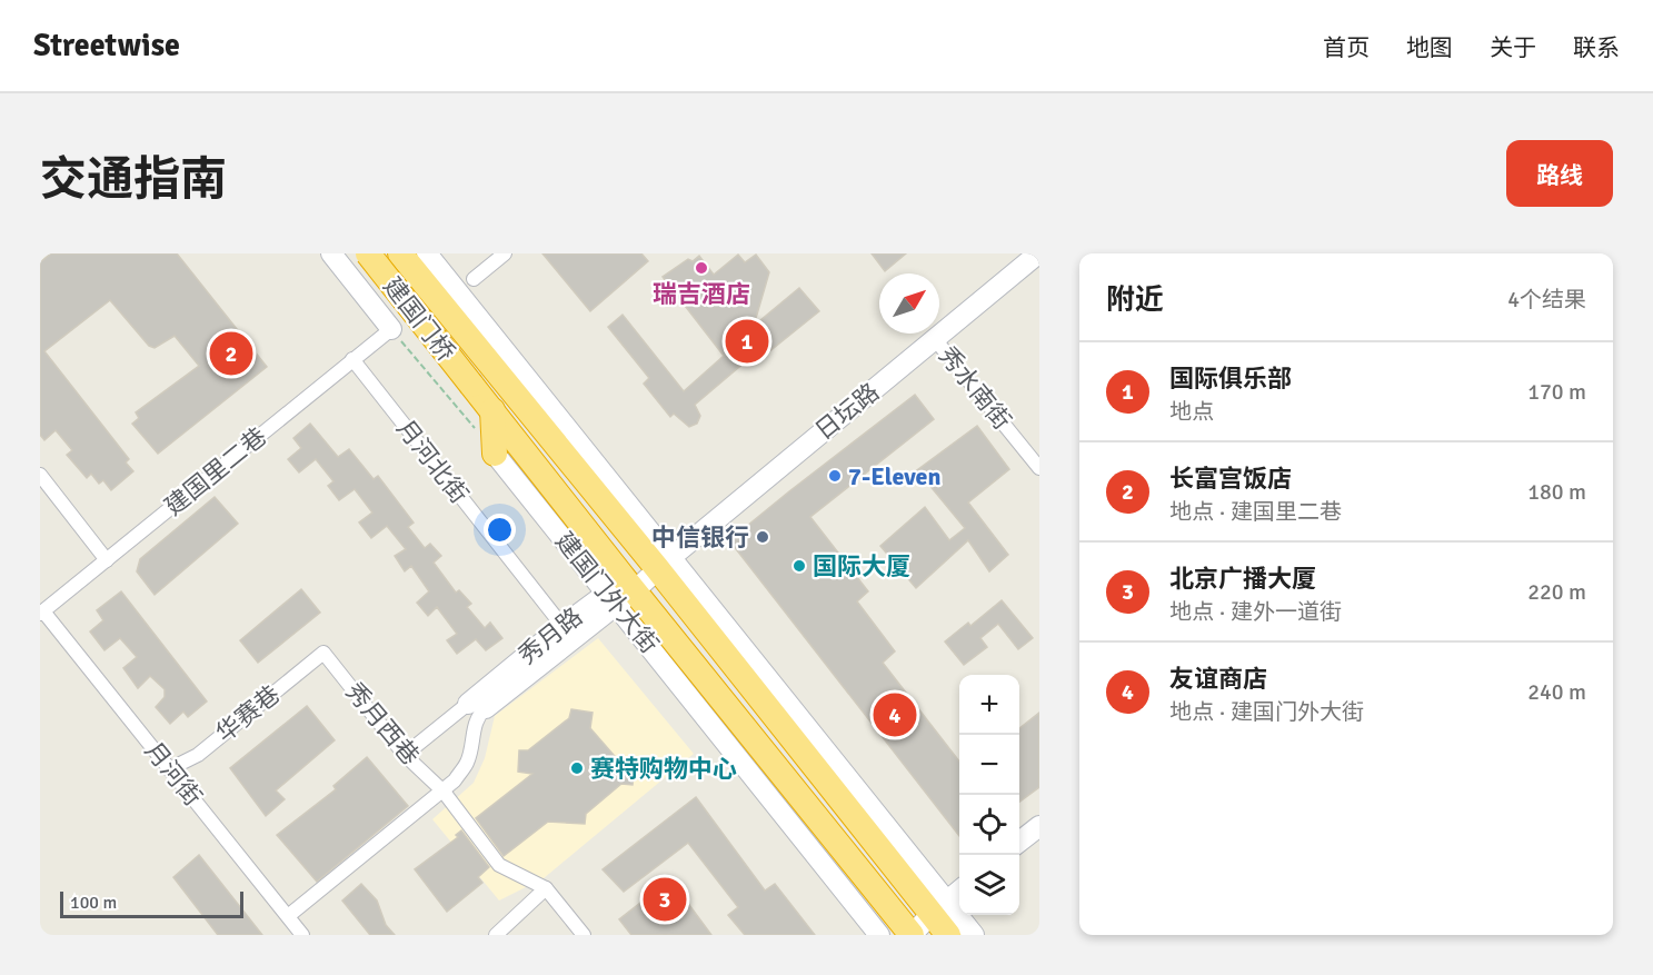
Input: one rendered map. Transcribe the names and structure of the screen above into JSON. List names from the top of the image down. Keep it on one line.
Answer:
{"streets":{"highway":["建国门桥","建国门外大街"],"street":["秀水南街","日坛路","月河北街","建国里二巷","秀月路","华赛巷","秀月西巷","月河街"]},"crossings":[["建国门桥","日坛路"],["建国门桥","建国门外大街"],["建国门桥","秀月路"],["秀水南街","日坛路"],["日坛路","秀月路"],["月河北街","建国里二巷"],["月河北街","秀月路"],["建国里二巷","月河街"],["建国门外大街","秀月路"],["秀月路","秀月西巷"],["华赛巷","秀月西巷"],["华赛巷","月河街"]],"places":["瑞吉酒店","7-Eleven","中信银行","国际大厦","赛特购物中心"],"scale_bar":"100 m","north":"top right","page":{"header":"Streetwise","nav":["首页","地图","关于","联系"],"title":"交通指南","buttons":"路线","heading":["附近","4个结果"],"pins":["1","2","4","3"],"list":[{"mark":"1","name":"国际俱乐部","note":"地点","value":"170 m"},{"mark":"2","name":"长富宫饭店","note":"地点 · 建国里二巷","value":"180 m"},{"mark":"3","name":"北京广播大厦","note":"地点 · 建外一道街","value":"220 m"},{"mark":"4","name":"友谊商店","note":"地点 · 建国门外大街","value":"240 m"}],"map_buttons":["+","−"],"scale":"100 m"}}
